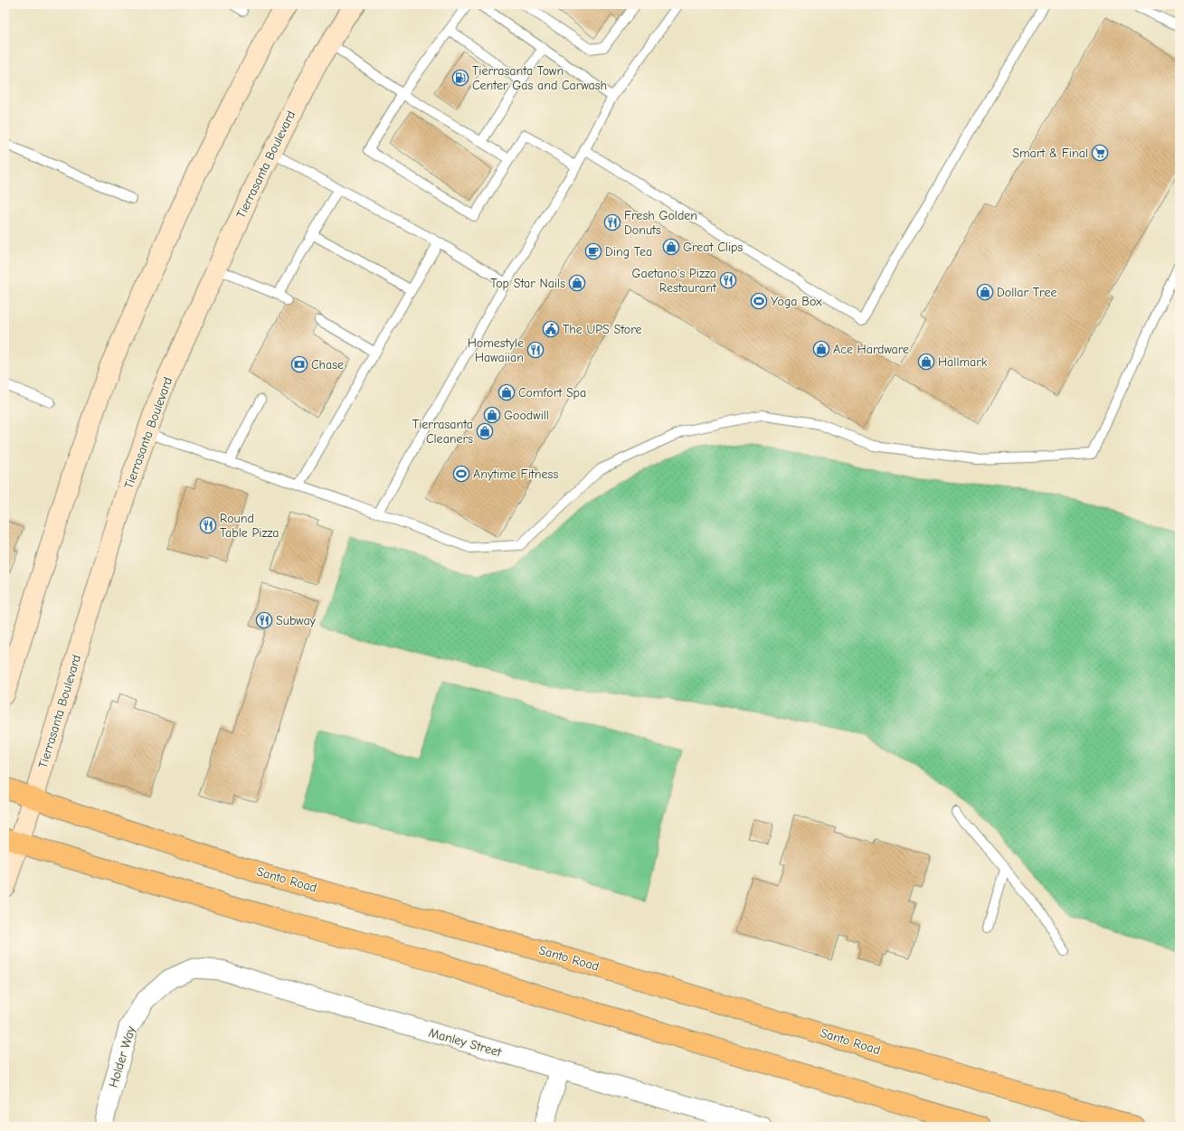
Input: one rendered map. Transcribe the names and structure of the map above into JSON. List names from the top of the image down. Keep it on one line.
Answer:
{"streets":{"main road":["Tierrasanta Boulevard","Santo Road"],"street":["Manley Street","Holder Way"]},"crossings":[["Tierrasanta Boulevard","Santo Road"],["Manley Street","Holder Way"]],"places":{"fuel station":["Tierrasanta Town Center Gas and Carwash"],"supermarket":["Smart & Final"],"restaurant":["Fresh Golden Donuts","Gaetano's Pizza Restaurant","Homestyle Hawaiian","Round Table Pizza","Subway"],"shop":["Great Clips","Top Star Nails","Dollar Tree","Ace Hardware","Hallmark","Comfort Spa","Goodwill","Tierrasanta Cleaners"],"cafe":["Ding Tea"],"sports":["Yoga Box","Anytime Fitness"],"public building":["The UPS Store"],"bank":["Chase"]}}
